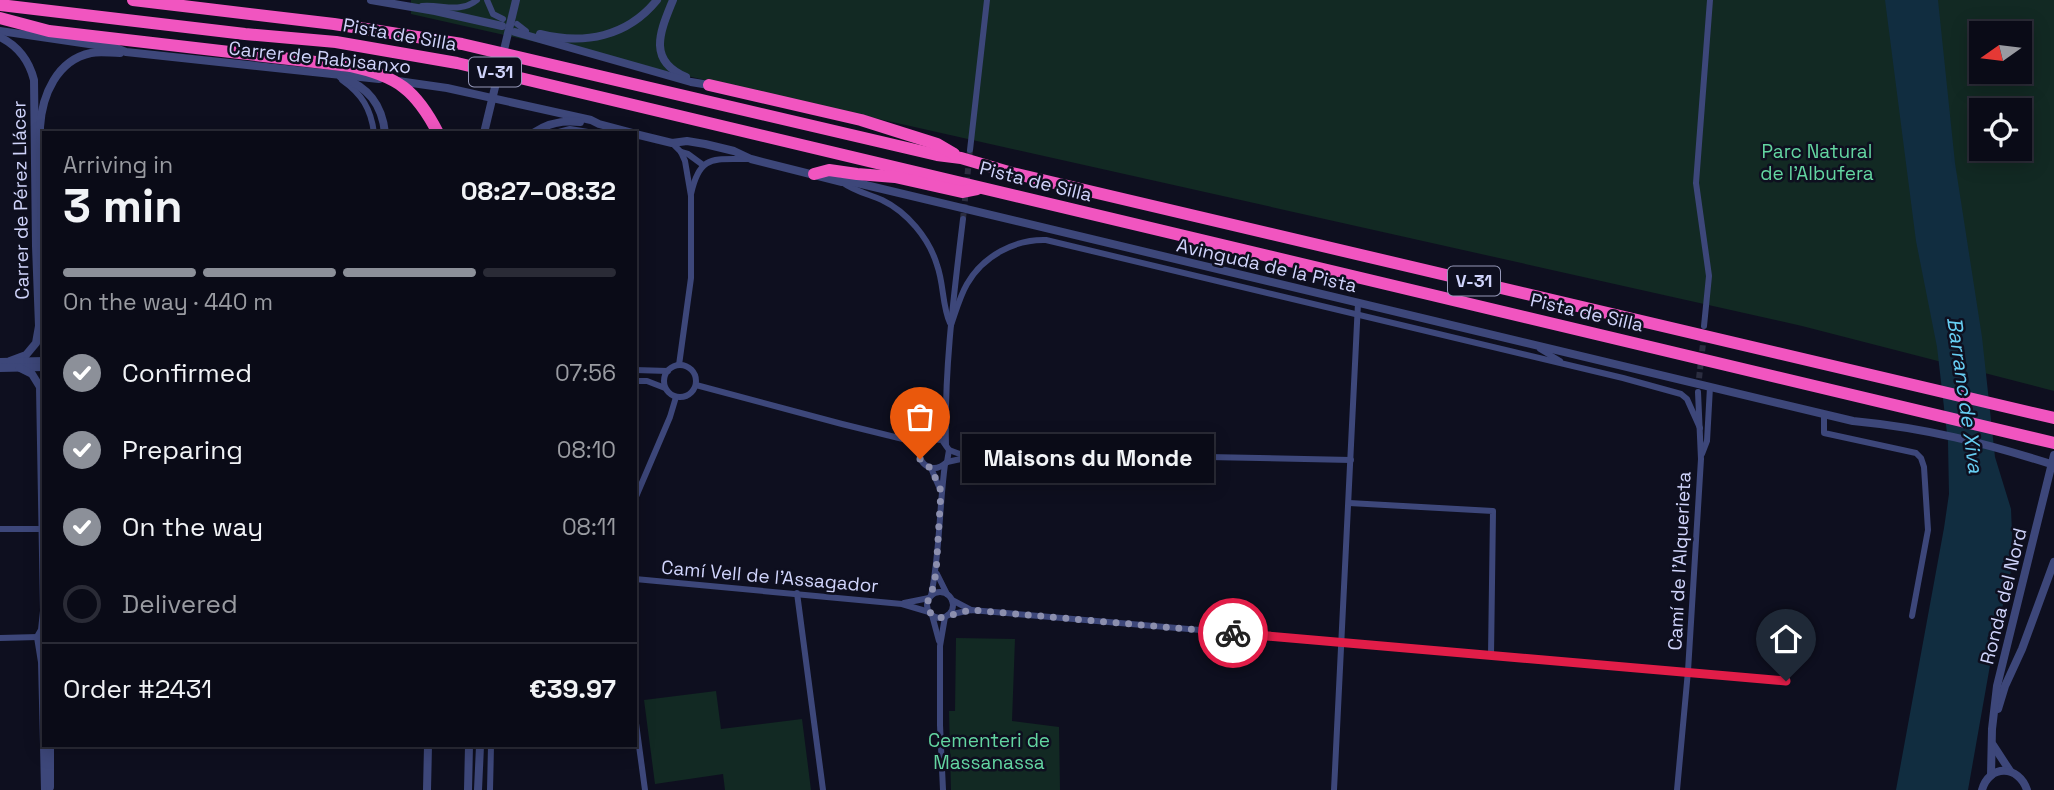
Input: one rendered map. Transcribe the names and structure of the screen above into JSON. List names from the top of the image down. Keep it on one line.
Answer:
{"streets":{"highway":["Pista de Silla","V-31"],"street":["Carrer de Rabisanxo","Carrer de Pérez Llácer","Avinguda de la Pista","Camí de l'Alquerieta","Camí Vell de l'Assagador","Ronda del Nord"]},"crossings":[["Carrer de Rabisanxo","Carrer de Pérez Llácer"],["Carrer de Rabisanxo","Avinguda de la Pista"],["Avinguda de la Pista","Camí de l'Alquerieta"]],"water":["Barranc de Xiva"],"parks":["Parc Natural de l'Albufera","Cementeri de Massanassa"],"places":["Maisons du Monde"],"north":"left","page":{"heading":["3 min","Arriving in","08:27–08:32"],"panel":["Order #2431","€39.97"],"bar":"On the way · 440 m","list":[["Confirmed","07:56"],["Preparing","08:10"],["On the way","08:11"],"Delivered"],"bubble":"Maisons du Monde"}}
